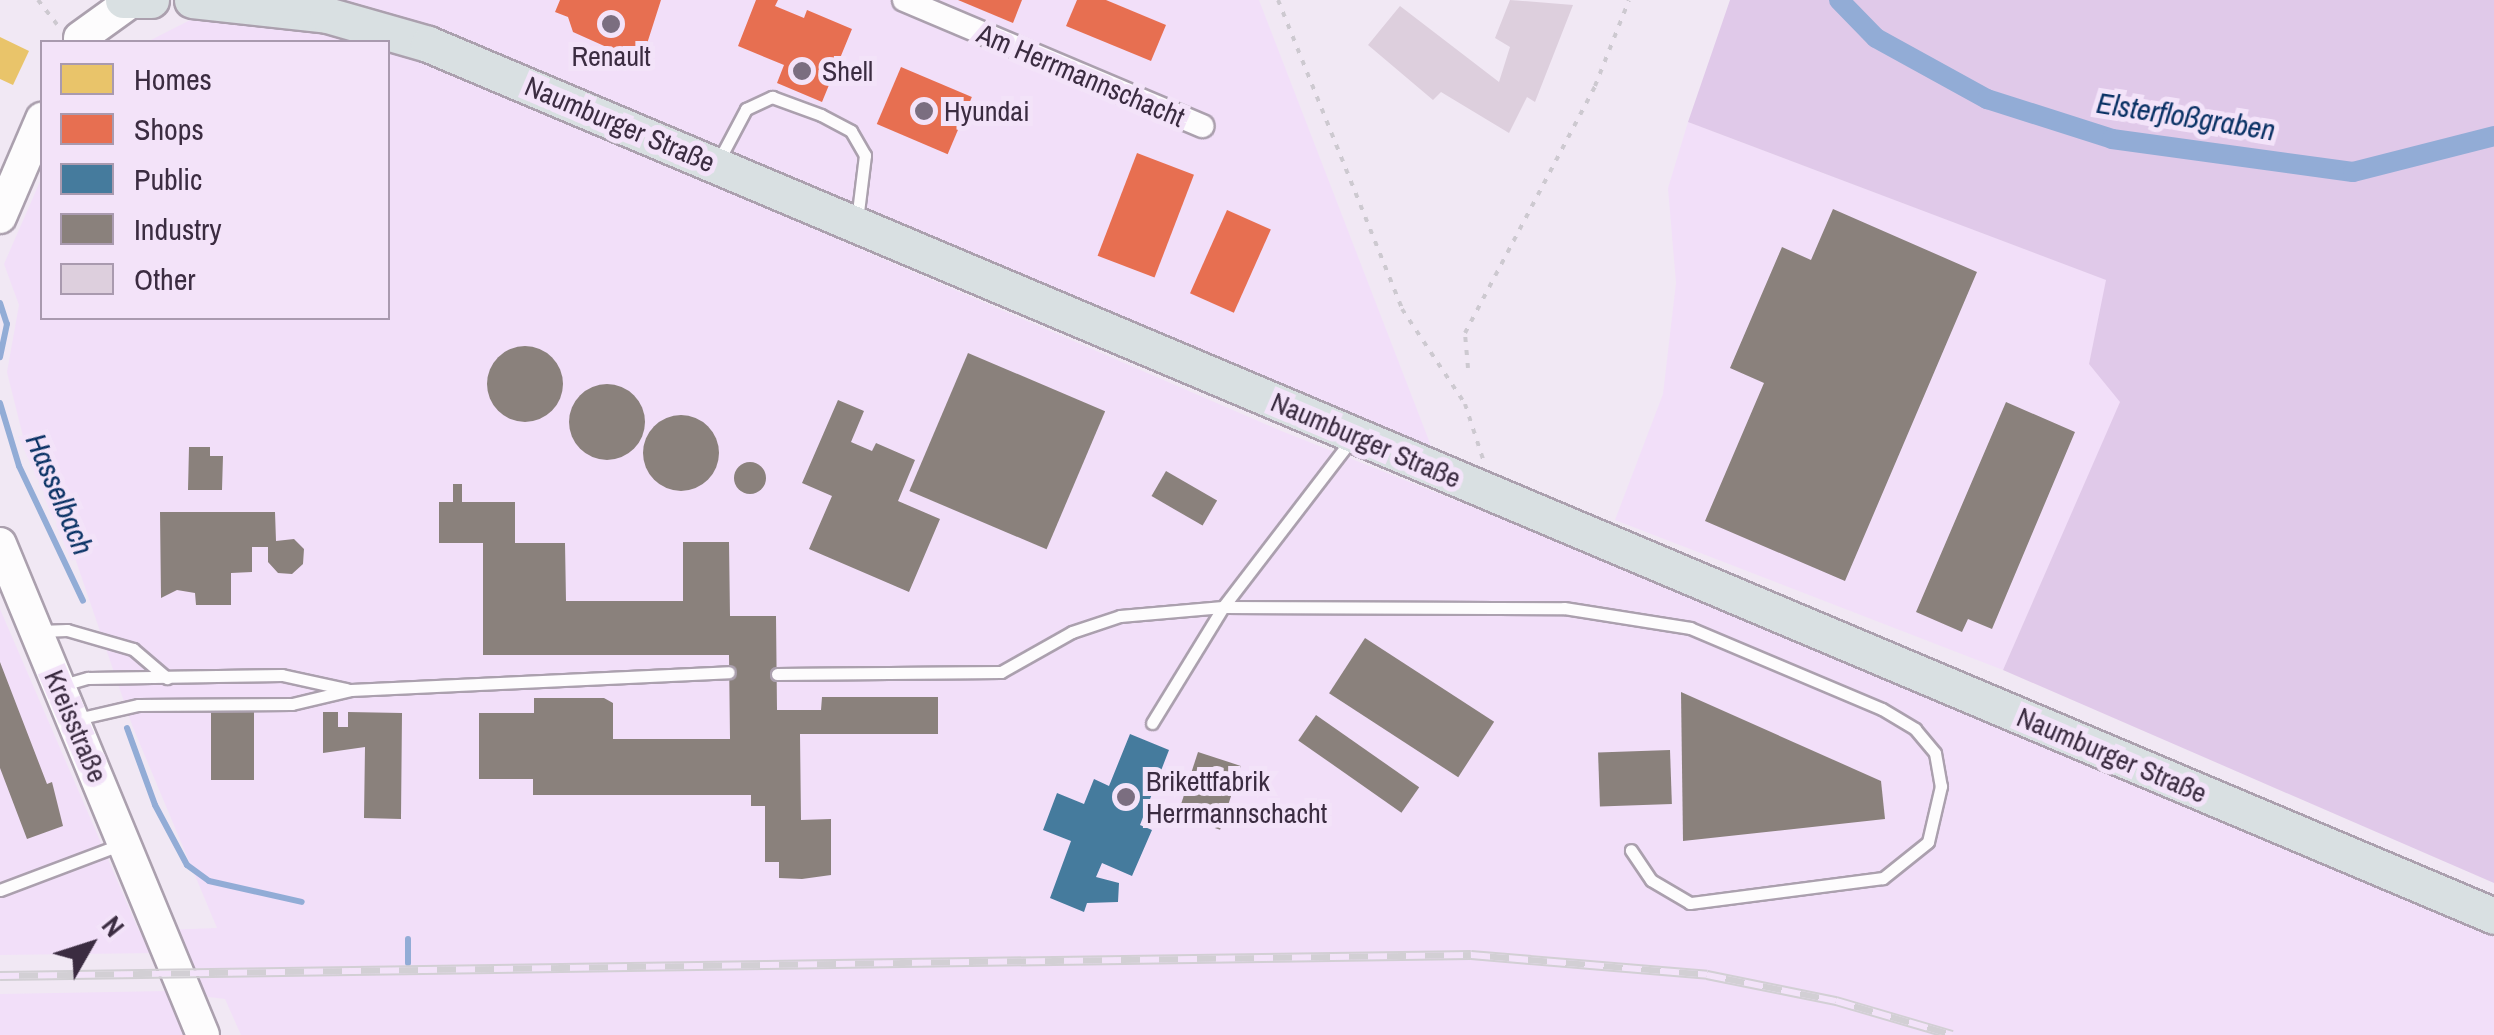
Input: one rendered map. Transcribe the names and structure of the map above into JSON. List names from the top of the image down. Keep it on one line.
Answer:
{"streets":{"main road":["Naumburger Straße","Kreisstraße"],"street":["Am Herrmannschacht"]},"water":["Elsterfloßgraben","Hasselbach"],"places":["Renault","Shell","Hyundai","Brikettfabrik Herrmannschacht"],"legend":["Homes","Shops","Public","Industry","Other"],"north":"top right"}
